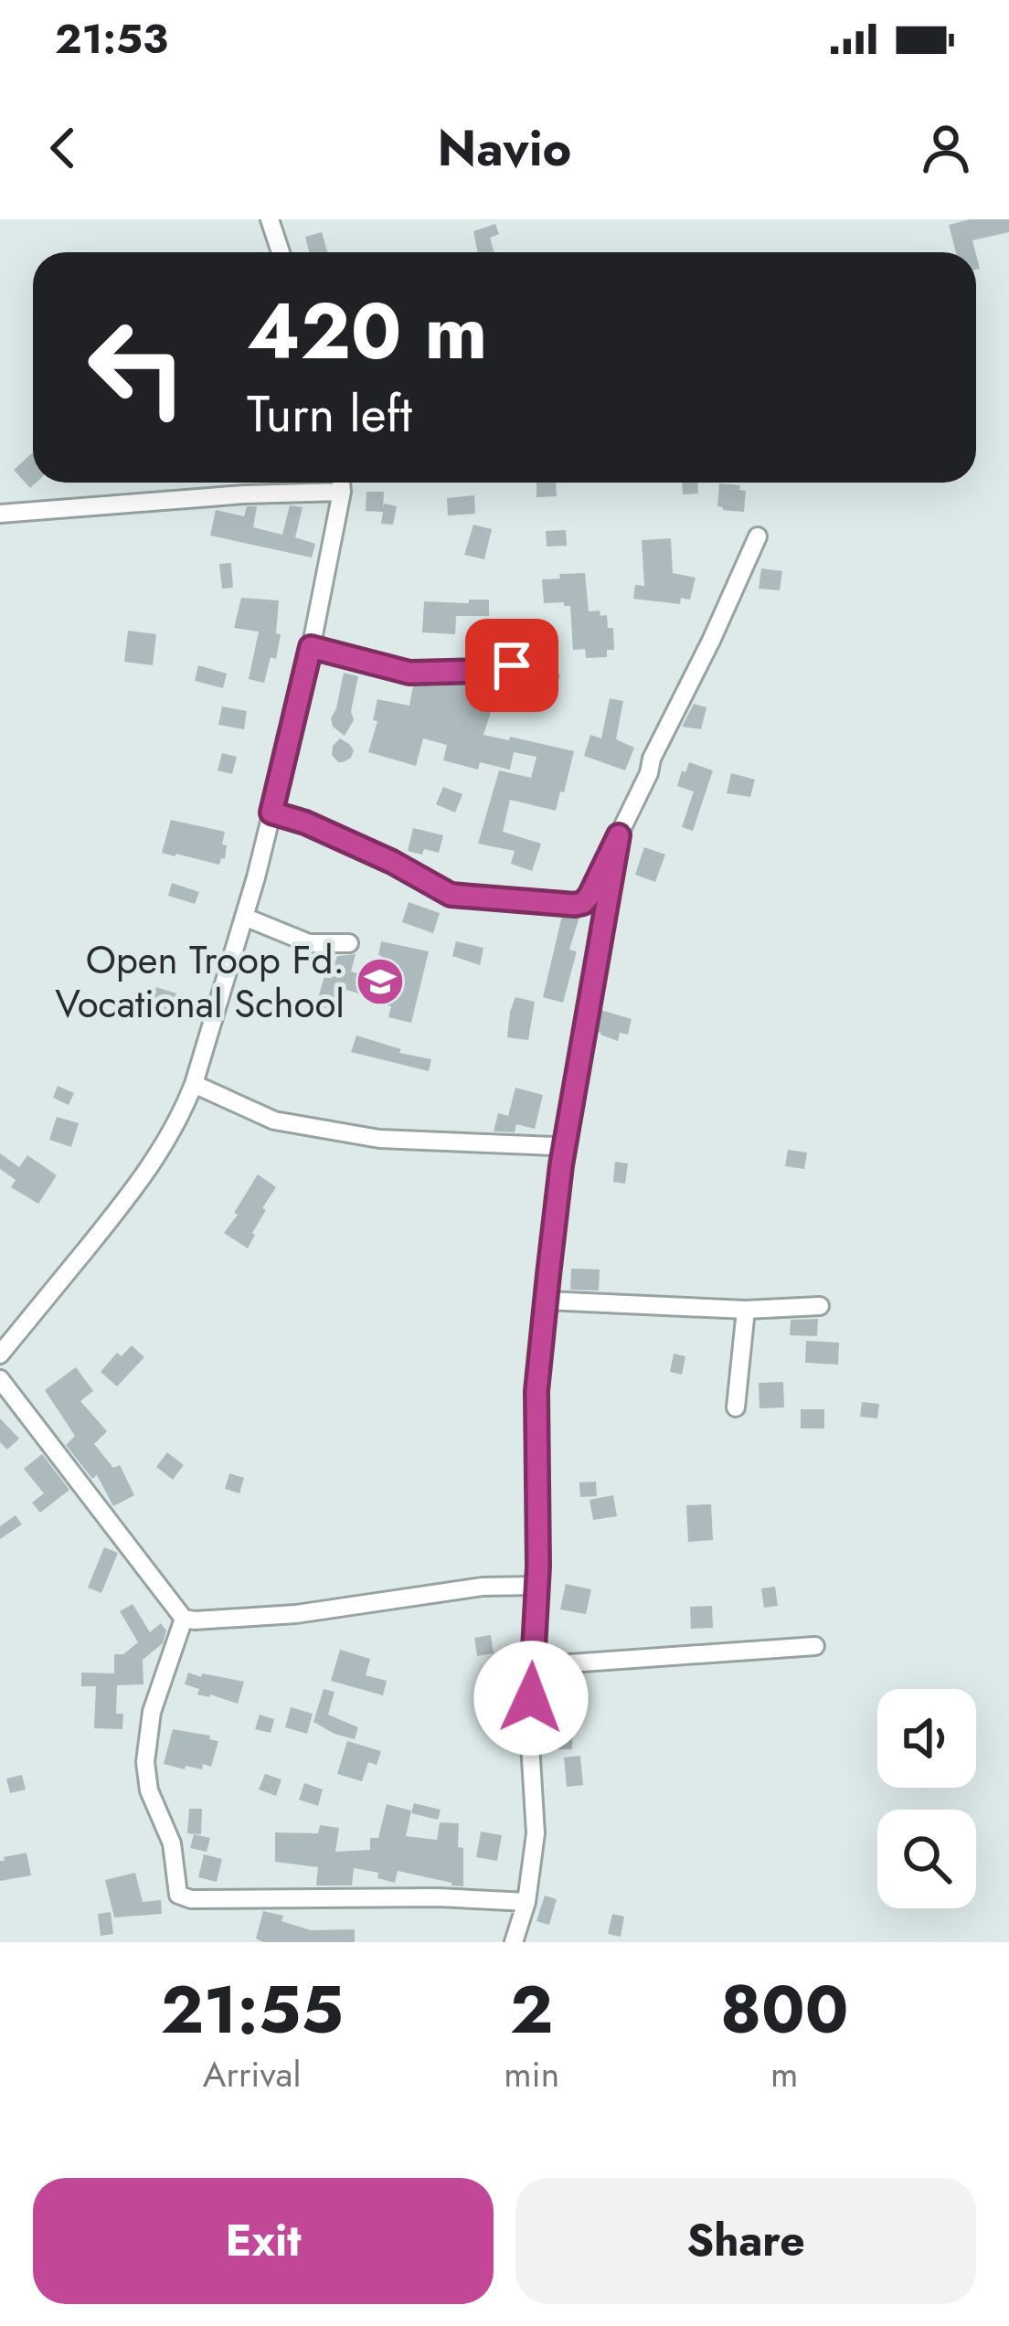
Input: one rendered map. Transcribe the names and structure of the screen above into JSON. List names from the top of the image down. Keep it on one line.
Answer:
{"places":{"school or university":["Open Troop Fd. Vocational School"]},"page":{"status":"21:53","header":"Navio","turn":["420 m","Turn left"],"eta":["21:55","Arrival","2","min","800","m"],"buttons":["Exit","Share"]}}
